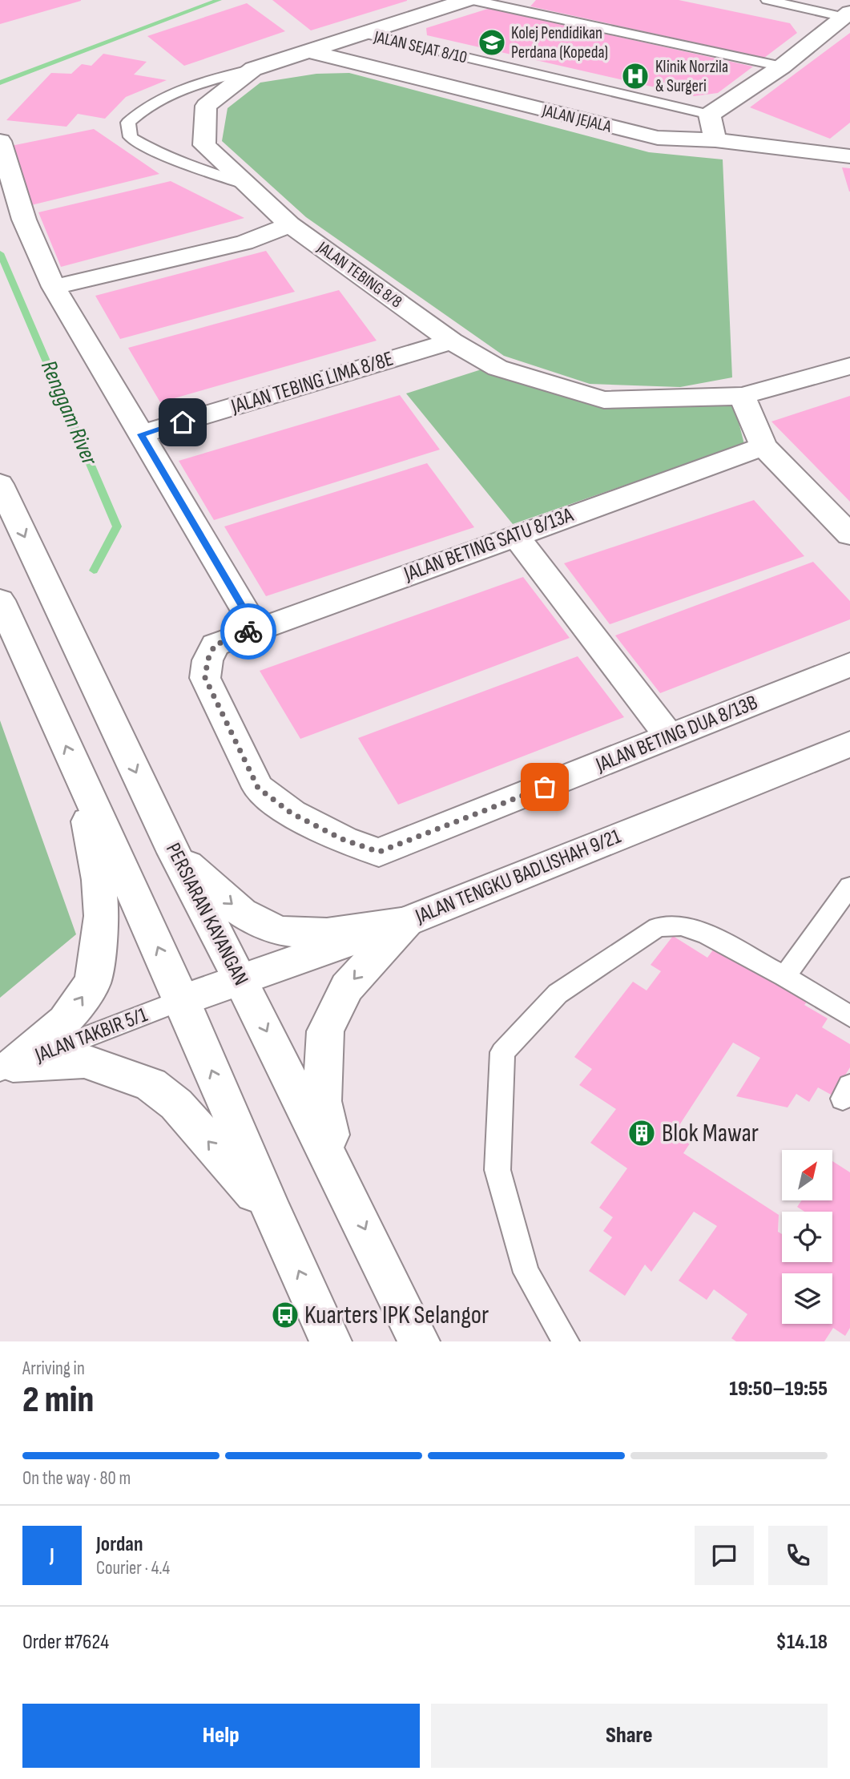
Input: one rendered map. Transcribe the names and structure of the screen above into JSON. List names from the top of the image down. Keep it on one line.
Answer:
{"streets":{"street":["JALAN JEJALA","JALAN TEBING 8/8","JALAN TEBING LIMA 8/8E","JALAN BETING SATU 8/13A","JALAN BETING DUA 8/13B","JALAN TENGKU BADLISHAH 9/21","PERSIARAN KAYANGAN"],"lane":["JALAN SEJAT 8/10","JALAN TAKBIR 5/1"]},"crossings":[["JALAN SEJAT 8/10","JALAN TEBING 8/8"],["JALAN JEJALA","JALAN TEBING 8/8"],["JALAN TEBING 8/8","JALAN TEBING LIMA 8/8E"],["JALAN BETING SATU 8/13A","JALAN BETING DUA 8/13B"],["JALAN TENGKU BADLISHAH 9/21","PERSIARAN KAYANGAN"],["JALAN TENGKU BADLISHAH 9/21","JALAN TAKBIR 5/1"]],"water":["Renggam River"],"places":{"school or university":["Kolej Pendidikan Perdana (Kopeda)"],"hospital":["Klinik Norzila & Surgeri"],"building":["Blok Mawar"],"bus stop":["Kuarters IPK Selangor"]},"north":"top right","page":{"heading":["2 min","Arriving in","19:50–19:55"],"panel":["Jordan","Courier · 4.4","Order #7624","$14.18"],"bar":"On the way · 80 m","round":"J","buttons":["Help","Share"]}}
